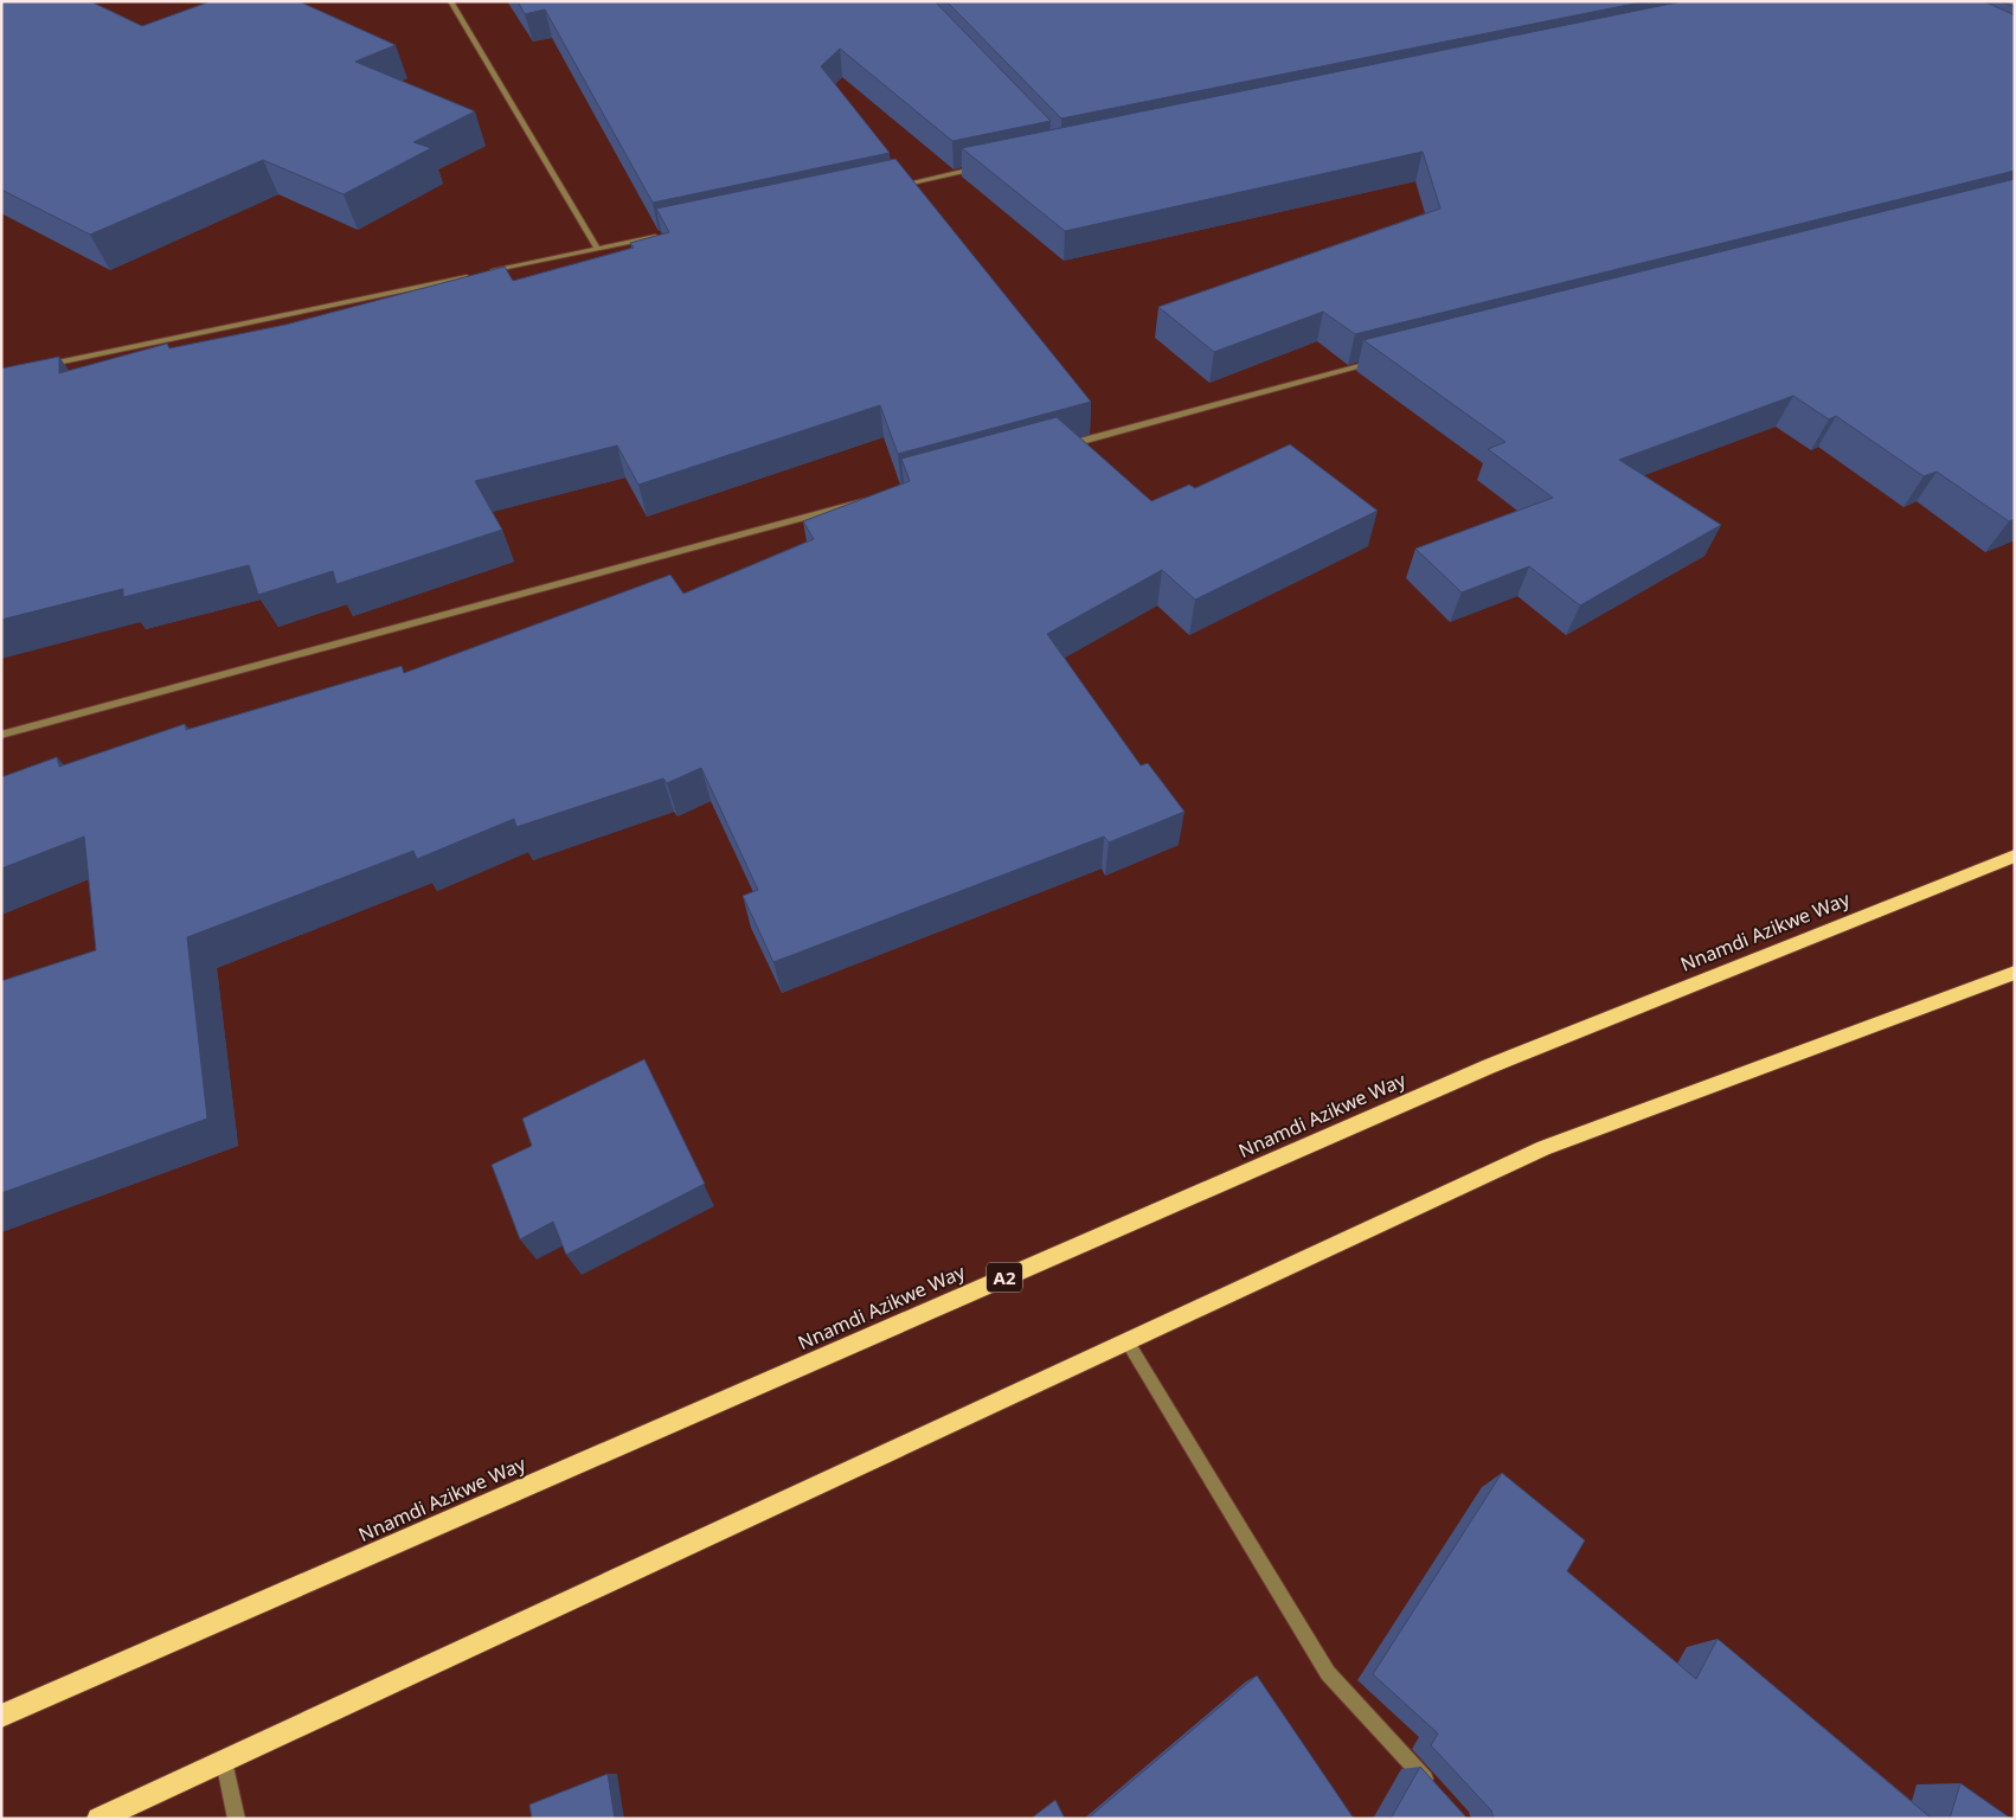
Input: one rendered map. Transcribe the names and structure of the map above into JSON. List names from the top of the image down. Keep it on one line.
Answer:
{"streets":{"highway":["Nnamdi Azikwe Way","A2"]}}
